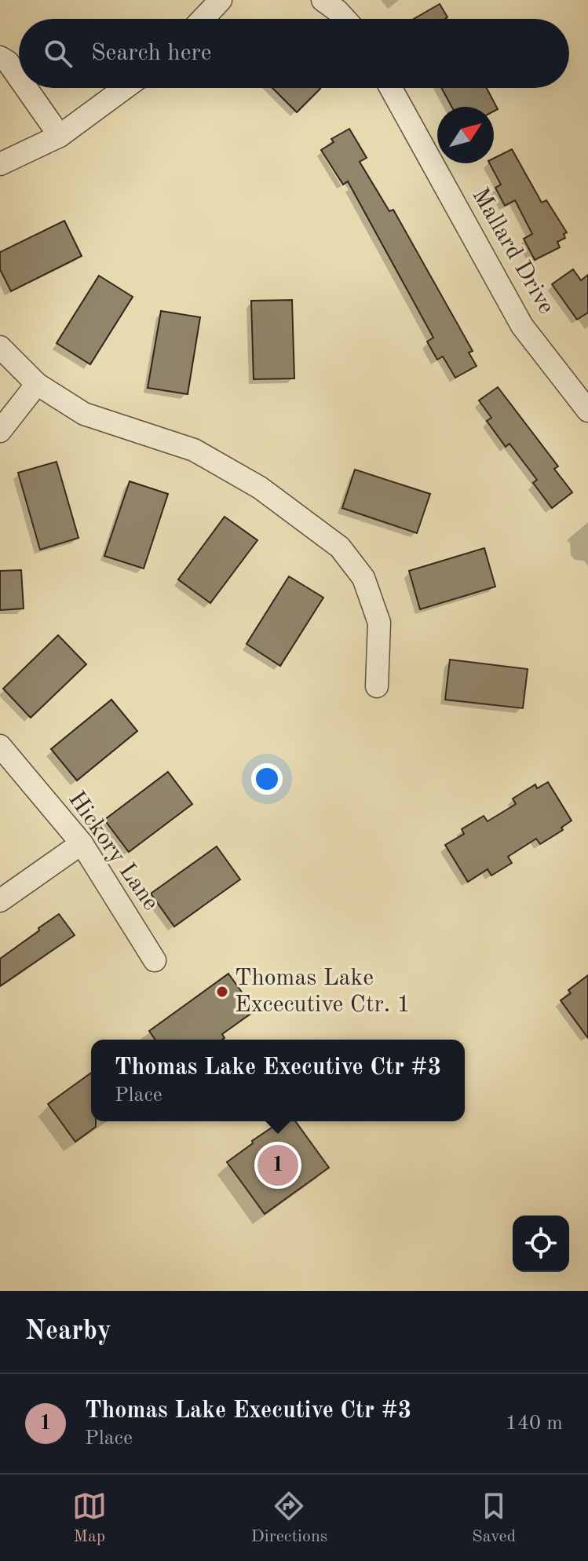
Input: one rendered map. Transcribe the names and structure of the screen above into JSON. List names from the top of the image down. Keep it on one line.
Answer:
{"streets":{"street":["Mallard Drive","Hickory Lane"]},"places":["Thomas Lake Excecutive Ctr. 1"],"north":"top right","page":{"search":"Search here","popup":["Thomas Lake Executive Ctr #3","Place"],"pins":"1","heading":"Nearby","list":[{"mark":"1","name":"Thomas Lake Executive Ctr #3","note":"Place","value":"140 m"}],"nav":["Map","Directions","Saved"]}}
